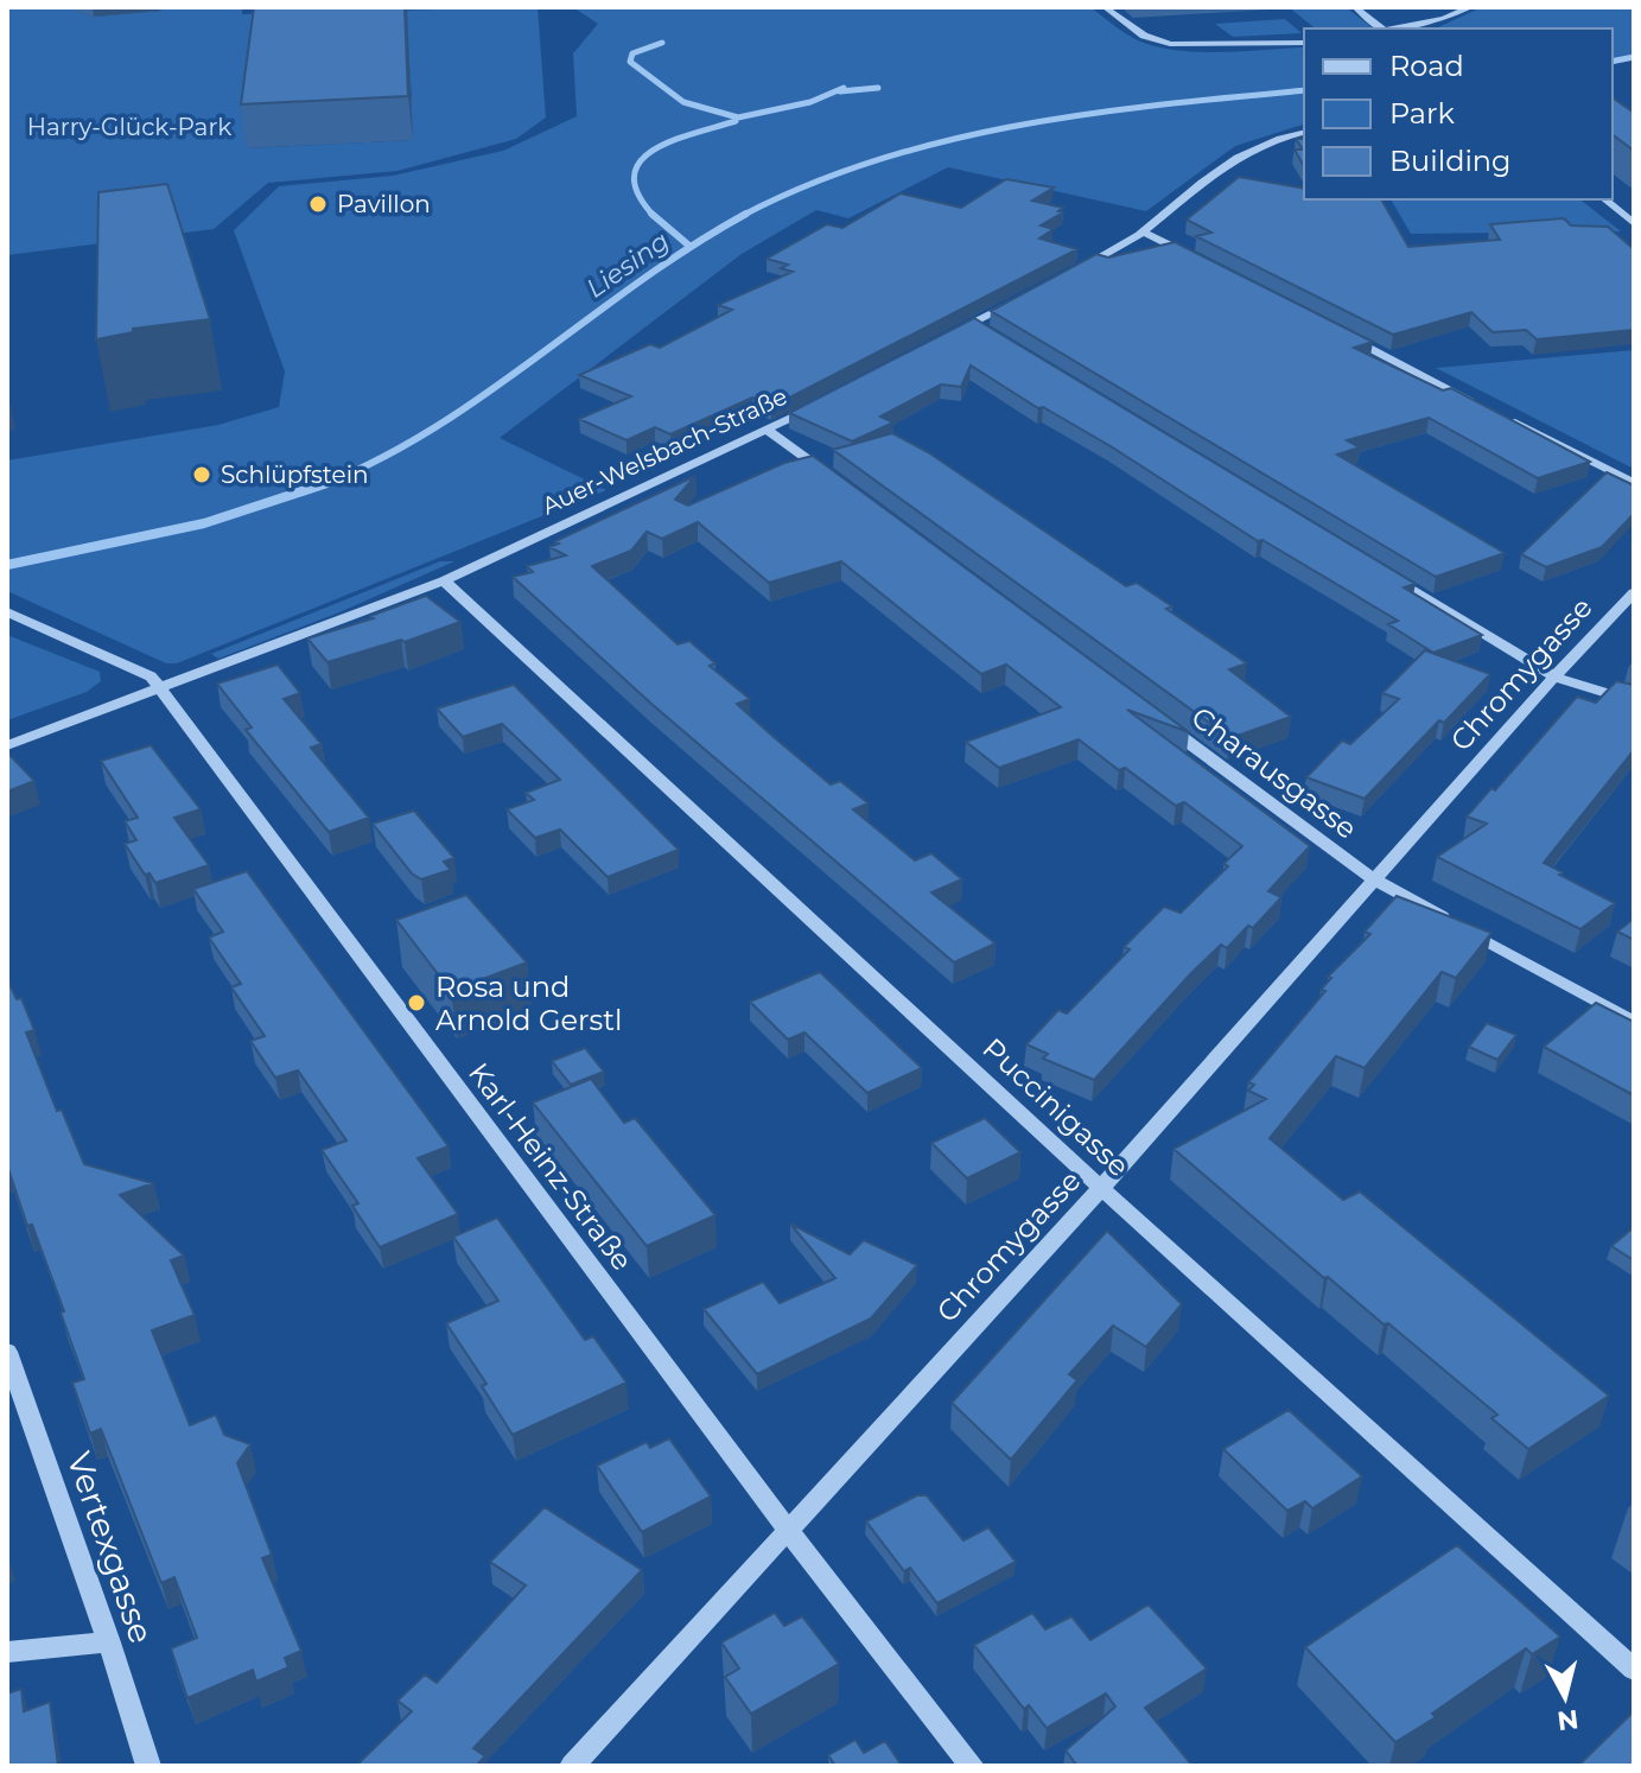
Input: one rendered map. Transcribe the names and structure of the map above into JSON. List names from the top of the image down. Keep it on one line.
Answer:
{"streets":{"street":["Auer-Welsbach-Straße","Chromygasse","Charausgasse","Puccinigasse","Karl-Heinz-Straße","Vertexgasse"]},"crossings":[["Auer-Welsbach-Straße","Puccinigasse"],["Auer-Welsbach-Straße","Karl-Heinz-Straße"],["Chromygasse","Charausgasse"],["Chromygasse","Puccinigasse"],["Chromygasse","Karl-Heinz-Straße"]],"water":["Liesing"],"parks":["Harry-Glück-Park"],"places":["Pavillon","Schlüpfstein","Rosa und Arnold Gerstl"],"legend":["Road","Park","Building"],"north":"bottom"}
